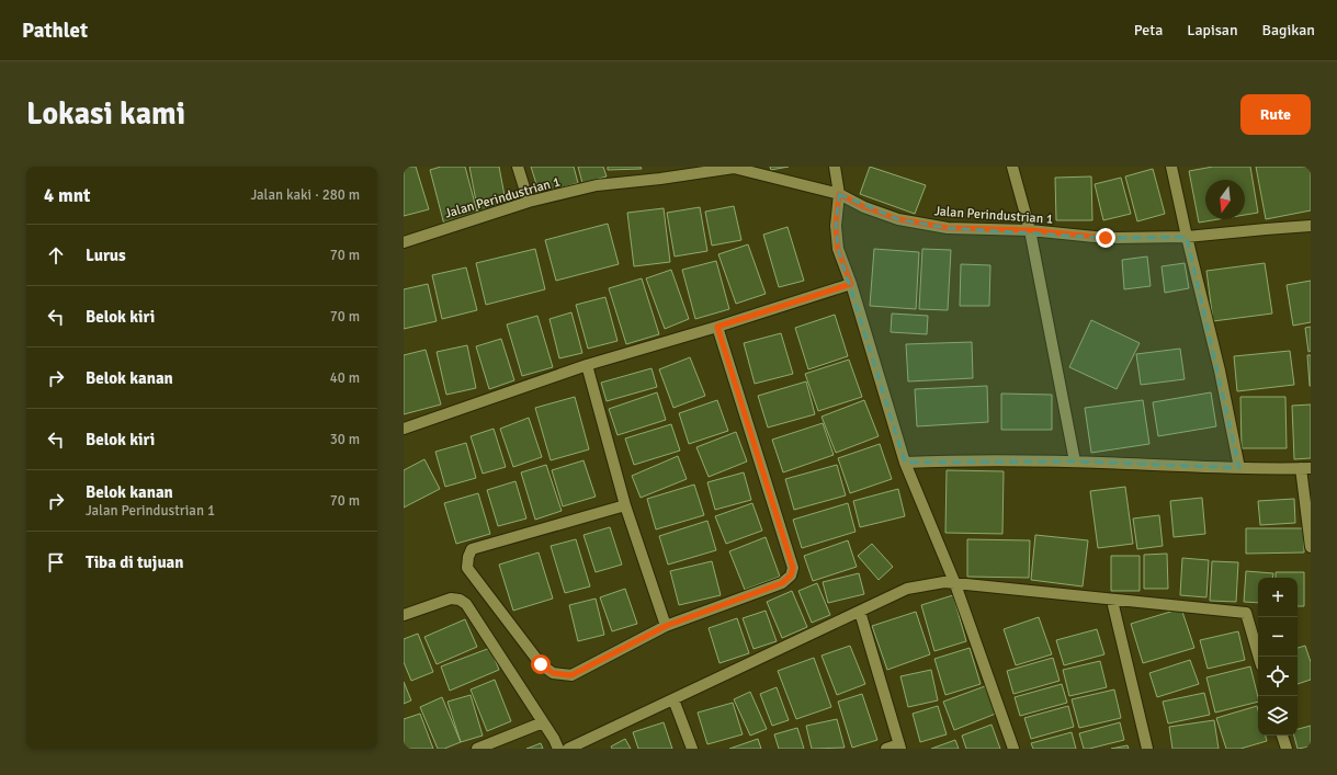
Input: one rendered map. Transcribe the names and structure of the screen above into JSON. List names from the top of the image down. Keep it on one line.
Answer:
{"streets":{"street":["Jalan Perindustrian 1"]},"north":"bottom","page":{"header":"Pathlet","nav":["Peta","Lapisan","Bagikan"],"buttons":"Rute","title":"Lokasi kami","heading":["4 mnt","Jalan kaki · 280 m"],"list":[["Lurus","70 m"],["Belok kiri","70 m"],["Belok kanan","40 m"],["Belok kiri","30 m"],["Belok kanan","Jalan Perindustrian 1","70 m"],"Tiba di tujuan"],"map_buttons":["+","−"]}}
